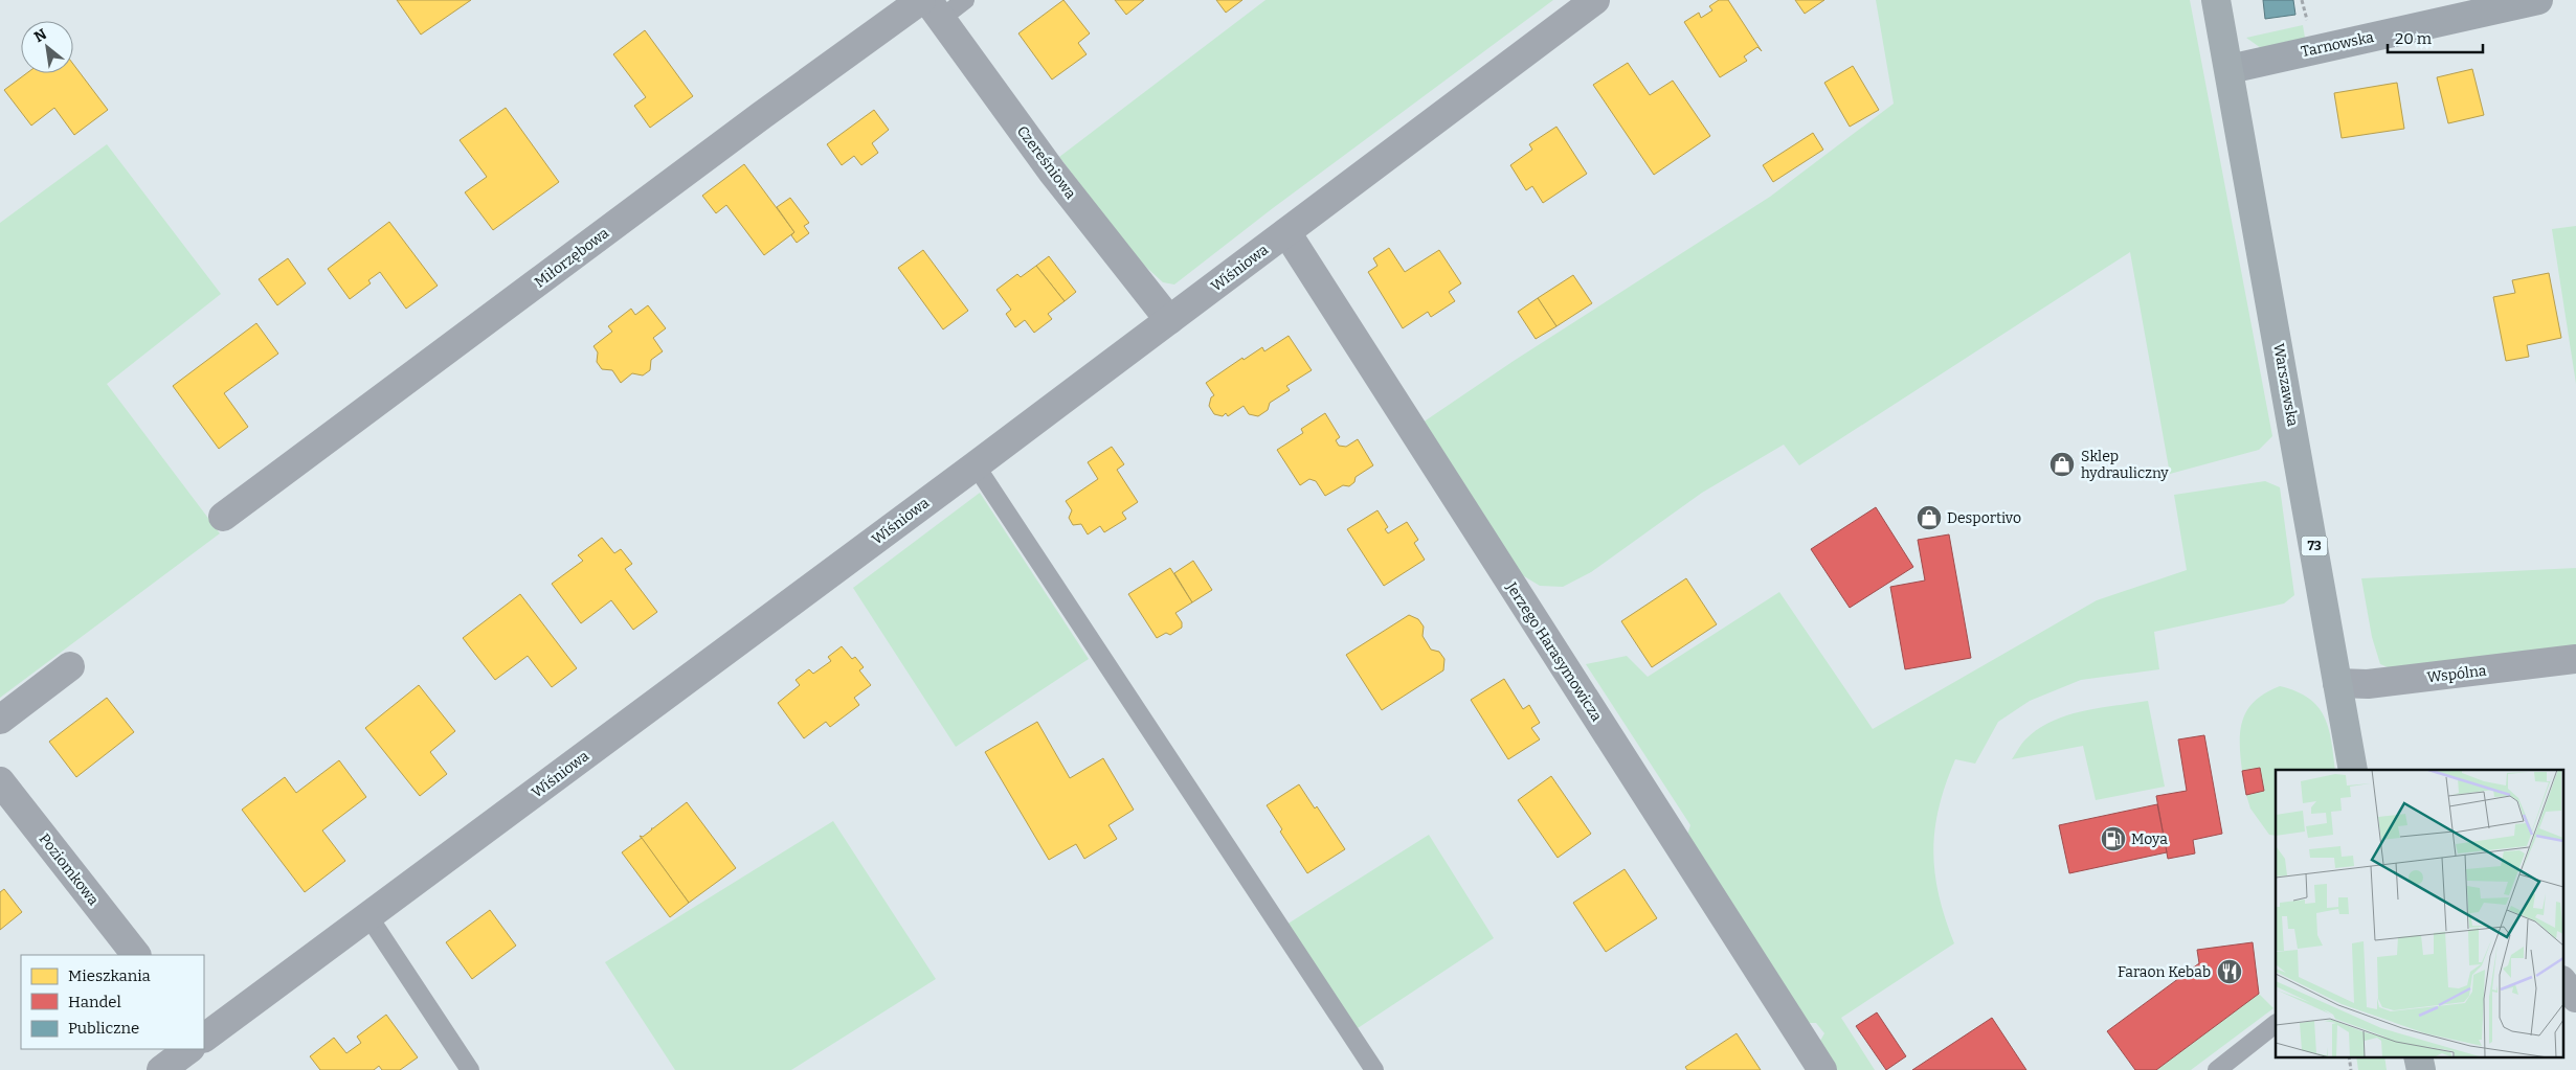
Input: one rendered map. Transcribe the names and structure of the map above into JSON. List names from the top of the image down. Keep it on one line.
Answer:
{"streets":{"main road":["Warszawska","73"],"street":["Tarnowska","Czereśniowa","Miłorzębowa","Wiśniowa","Jerzego Harasymowicza","Wspólna","Poziomkowa"]},"crossings":[["Tarnowska","Warszawska"],["Czereśniowa","Miłorzębowa"],["Czereśniowa","Wiśniowa"],["Wiśniowa","Jerzego Harasymowicza"],["Warszawska","Wspólna"]],"places":{"shop":["Sklep hydrauliczny","Desportivo"],"fuel station":["Moya"],"restaurant":["Faraon Kebab"]},"legend":["Mieszkania","Handel","Publiczne"],"scale_bar":"20 m","north":"top left"}
